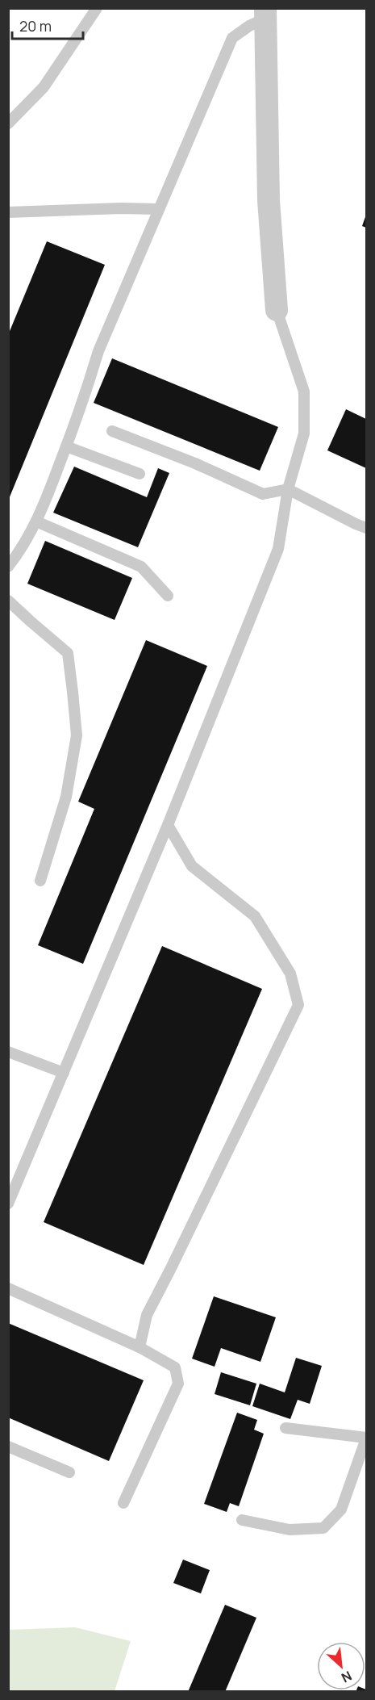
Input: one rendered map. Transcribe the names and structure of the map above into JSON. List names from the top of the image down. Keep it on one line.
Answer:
{"scale_bar":"20 m","north":"bottom right"}
